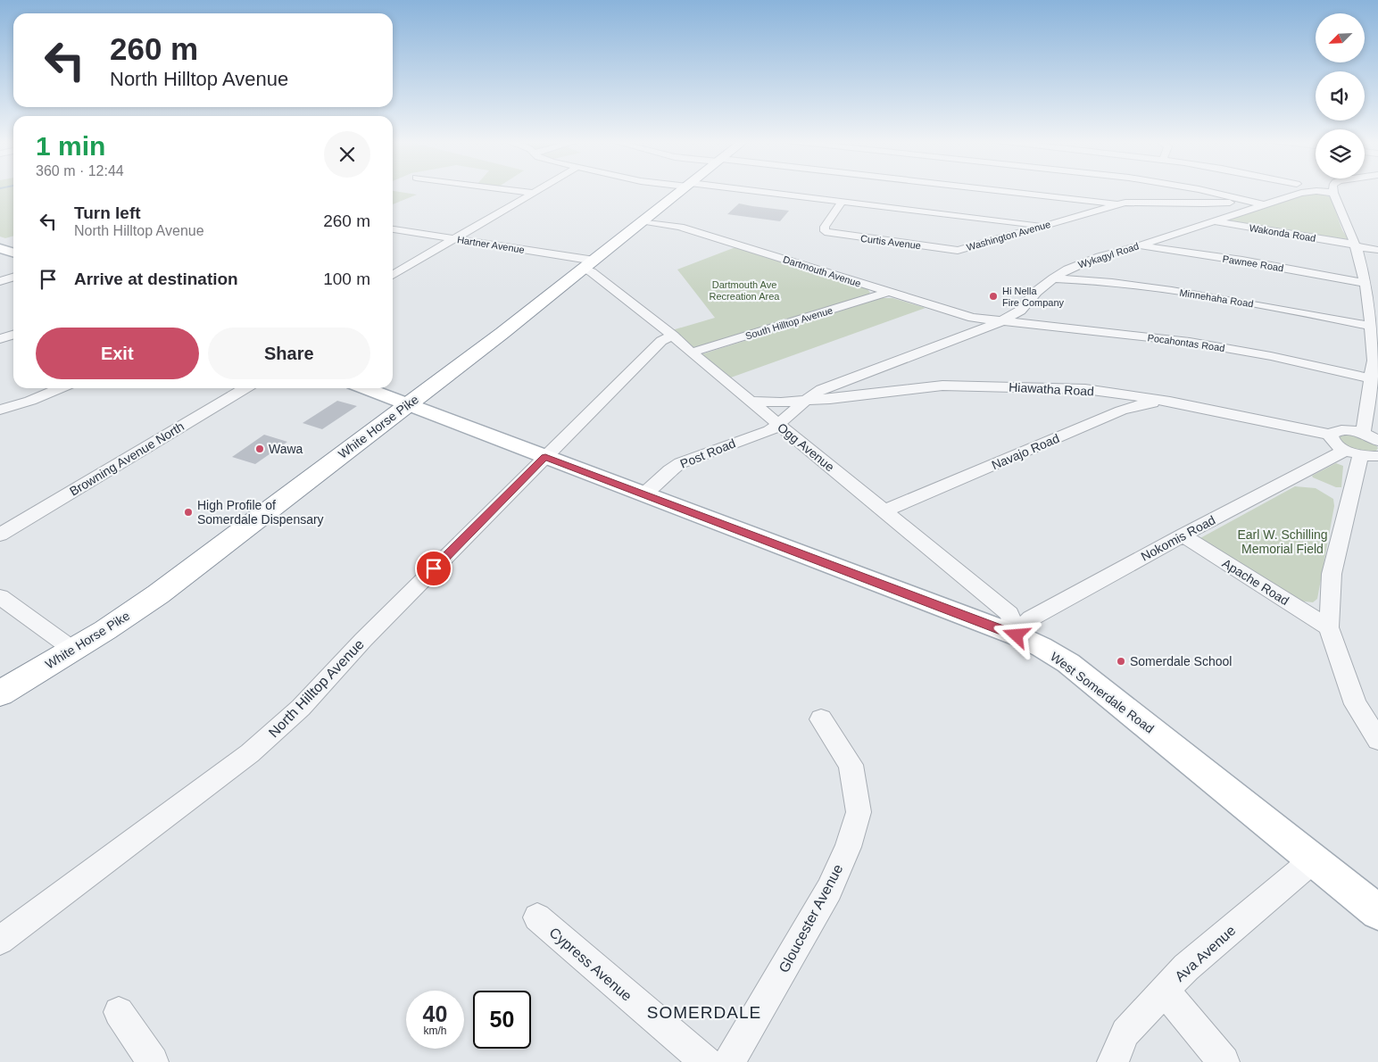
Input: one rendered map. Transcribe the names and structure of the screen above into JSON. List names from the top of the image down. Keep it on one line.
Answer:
{"streets":{"highway":["White Horse Pike"],"main road":["West Somerdale Road"],"street":["Wakonda Road","Washington Avenue","Curtis Avenue","Hartner Avenue","Wykagyl Road","Pawnee Road","Dartmouth Avenue","Minnehaha Road","South Hilltop Avenue","Pocahontas Road","Hiawatha Road","Ogg Avenue","Navajo Road","Post Road","Browning Avenue North","Nokomis Road","Apache Road","North Hilltop Avenue","Gloucester Avenue","Ava Avenue","Cypress Avenue"]},"crossings":[["Wakonda Road","Wykagyl Road"],["Washington Avenue","Curtis Avenue"],["Hartner Avenue","White Horse Pike"],["Hartner Avenue","Ogg Avenue"],["Wykagyl Road","Pawnee Road"],["Wykagyl Road","Dartmouth Avenue"],["Wykagyl Road","Minnehaha Road"],["Wykagyl Road","Pocahontas Road"],["Wykagyl Road","Hiawatha Road"],["Wykagyl Road","Ogg Avenue"],["Dartmouth Avenue","South Hilltop Avenue"],["Dartmouth Avenue","Pocahontas Road"],["Dartmouth Avenue","White Horse Pike"],["South Hilltop Avenue","Ogg Avenue"],["Hiawatha Road","Navajo Road"],["White Horse Pike","Ogg Avenue"],["White Horse Pike","West Somerdale Road"],["Ogg Avenue","Navajo Road"],["Ogg Avenue","Post Road"],["Ogg Avenue","Nokomis Road"],["Ogg Avenue","West Somerdale Road"],["Post Road","West Somerdale Road"],["Nokomis Road","Apache Road"],["Nokomis Road","West Somerdale Road"],["North Hilltop Avenue","West Somerdale Road"],["West Somerdale Road","Ava Avenue"]],"districts":["SOMERDALE"],"parks":["Dartmouth Ave Recreation Area","Earl W. Schilling Memorial Field"],"places":["Hi Nella Fire Company","Wawa","High Profile of Somerdale Dispensary","Somerdale School"],"north":"bottom left","page":{"turn":["260 m","North Hilltop Avenue"],"heading":["1 min","360 m · 12:44"],"list":[{"name":"Turn left","note":"North Hilltop Avenue","value":"260 m"},{"name":"Arrive at destination","value":"100 m"}],"buttons":["Exit","Share"],"speed":"40 km/h","limit":"50"}}
